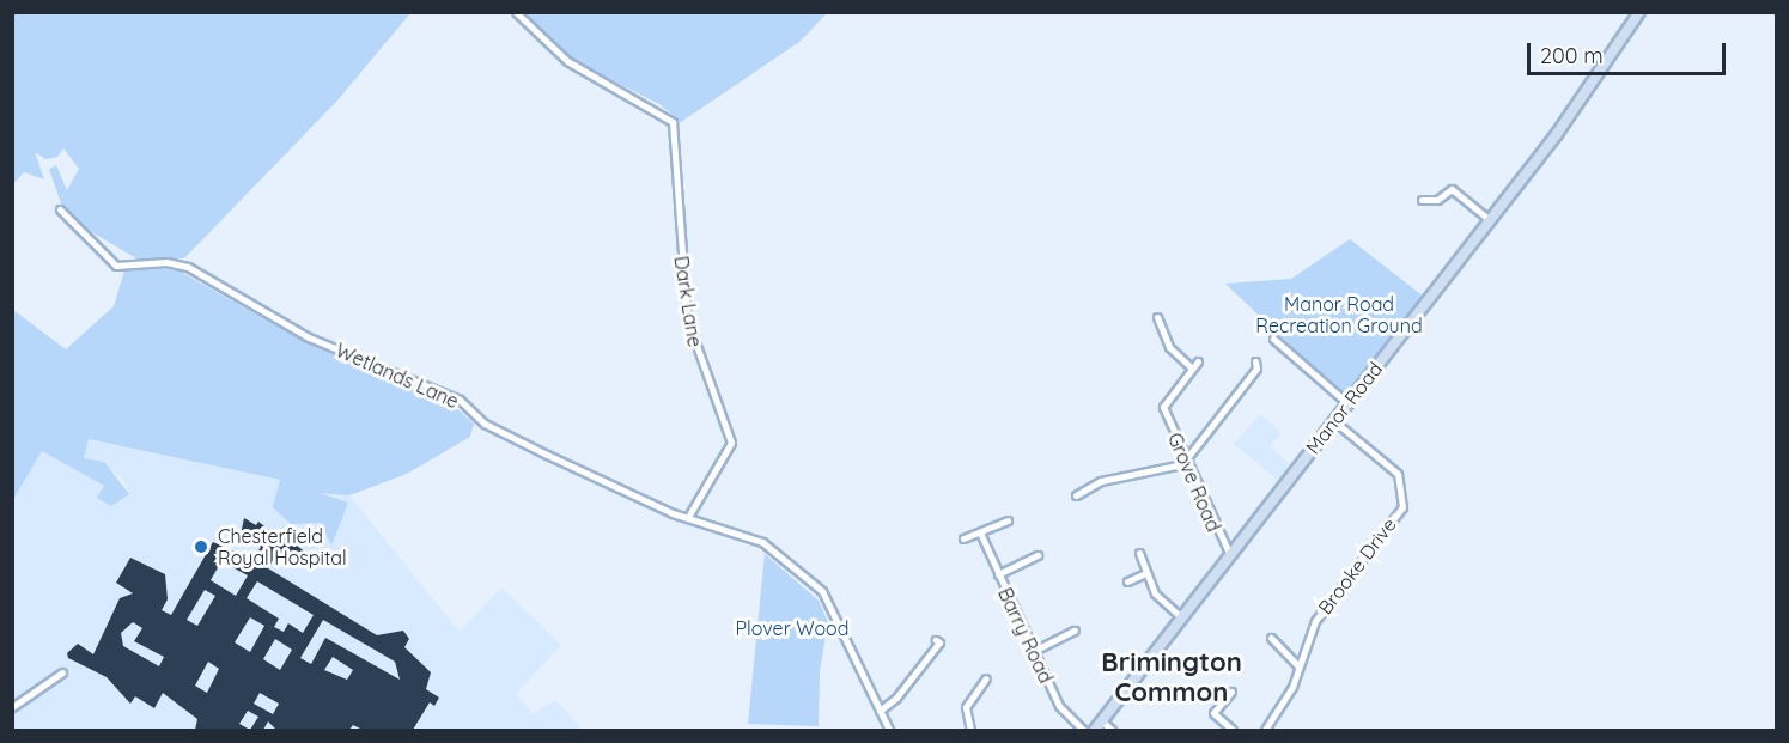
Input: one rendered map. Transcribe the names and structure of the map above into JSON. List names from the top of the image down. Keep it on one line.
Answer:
{"streets":{"street":["Dark Lane","Wetlands Lane","Manor Road","Grove Road","Brooke Drive","Barry Road"]},"crossings":[["Dark Lane","Wetlands Lane"],["Manor Road","Grove Road"],["Manor Road","Brooke Drive"]],"districts":["Brimington Common"],"parks":["Manor Road Recreation Ground","Plover Wood"],"places":["Chesterfield Royal Hospital"],"scale_bar":"200 m"}
